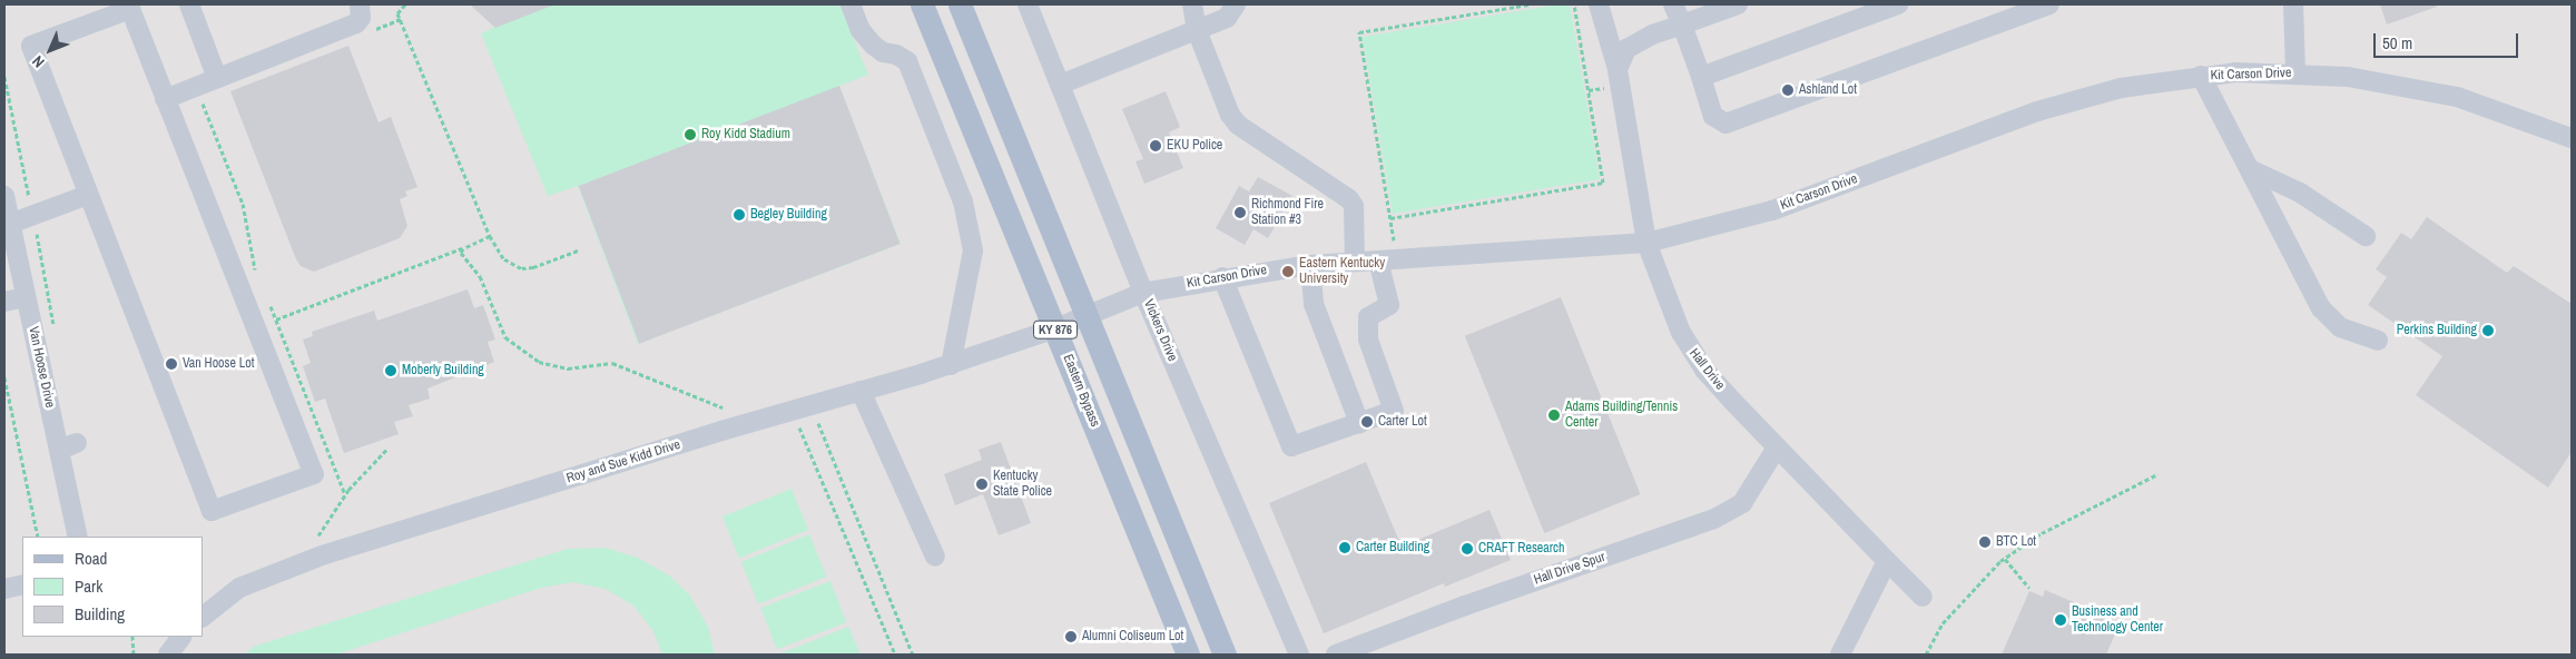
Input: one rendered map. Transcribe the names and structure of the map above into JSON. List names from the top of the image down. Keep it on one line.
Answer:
{"streets":{"main road":["KY 876","Eastern Bypass"],"street":["Kit Carson Drive","Vickers Drive","Van Hoose Drive","Hall Drive","Roy and Sue Kidd Drive","Hall Drive Spur"]},"crossings":[["Kit Carson Drive","KY 876"],["Kit Carson Drive","Vickers Drive"],["Kit Carson Drive","Hall Drive"],["Kit Carson Drive","Eastern Bypass"],["Kit Carson Drive","Roy and Sue Kidd Drive"],["Hall Drive","Hall Drive Spur"],["Eastern Bypass","Roy and Sue Kidd Drive"]],"places":["Ashland Lot","Roy Kidd Stadium","EKU Police","Richmond Fire Station #3","Begley Building","Eastern Kentucky University","Perkins Building","Van Hoose Lot","Moberly Building","Adams Building/Tennis Center","Carter Lot","Kentucky State Police","BTC Lot","Carter Building","CRAFT Research","Business and Technology Center","Alumni Coliseum Lot"],"legend":["Road","Park","Building"],"scale_bar":"50 m","north":"bottom left"}
